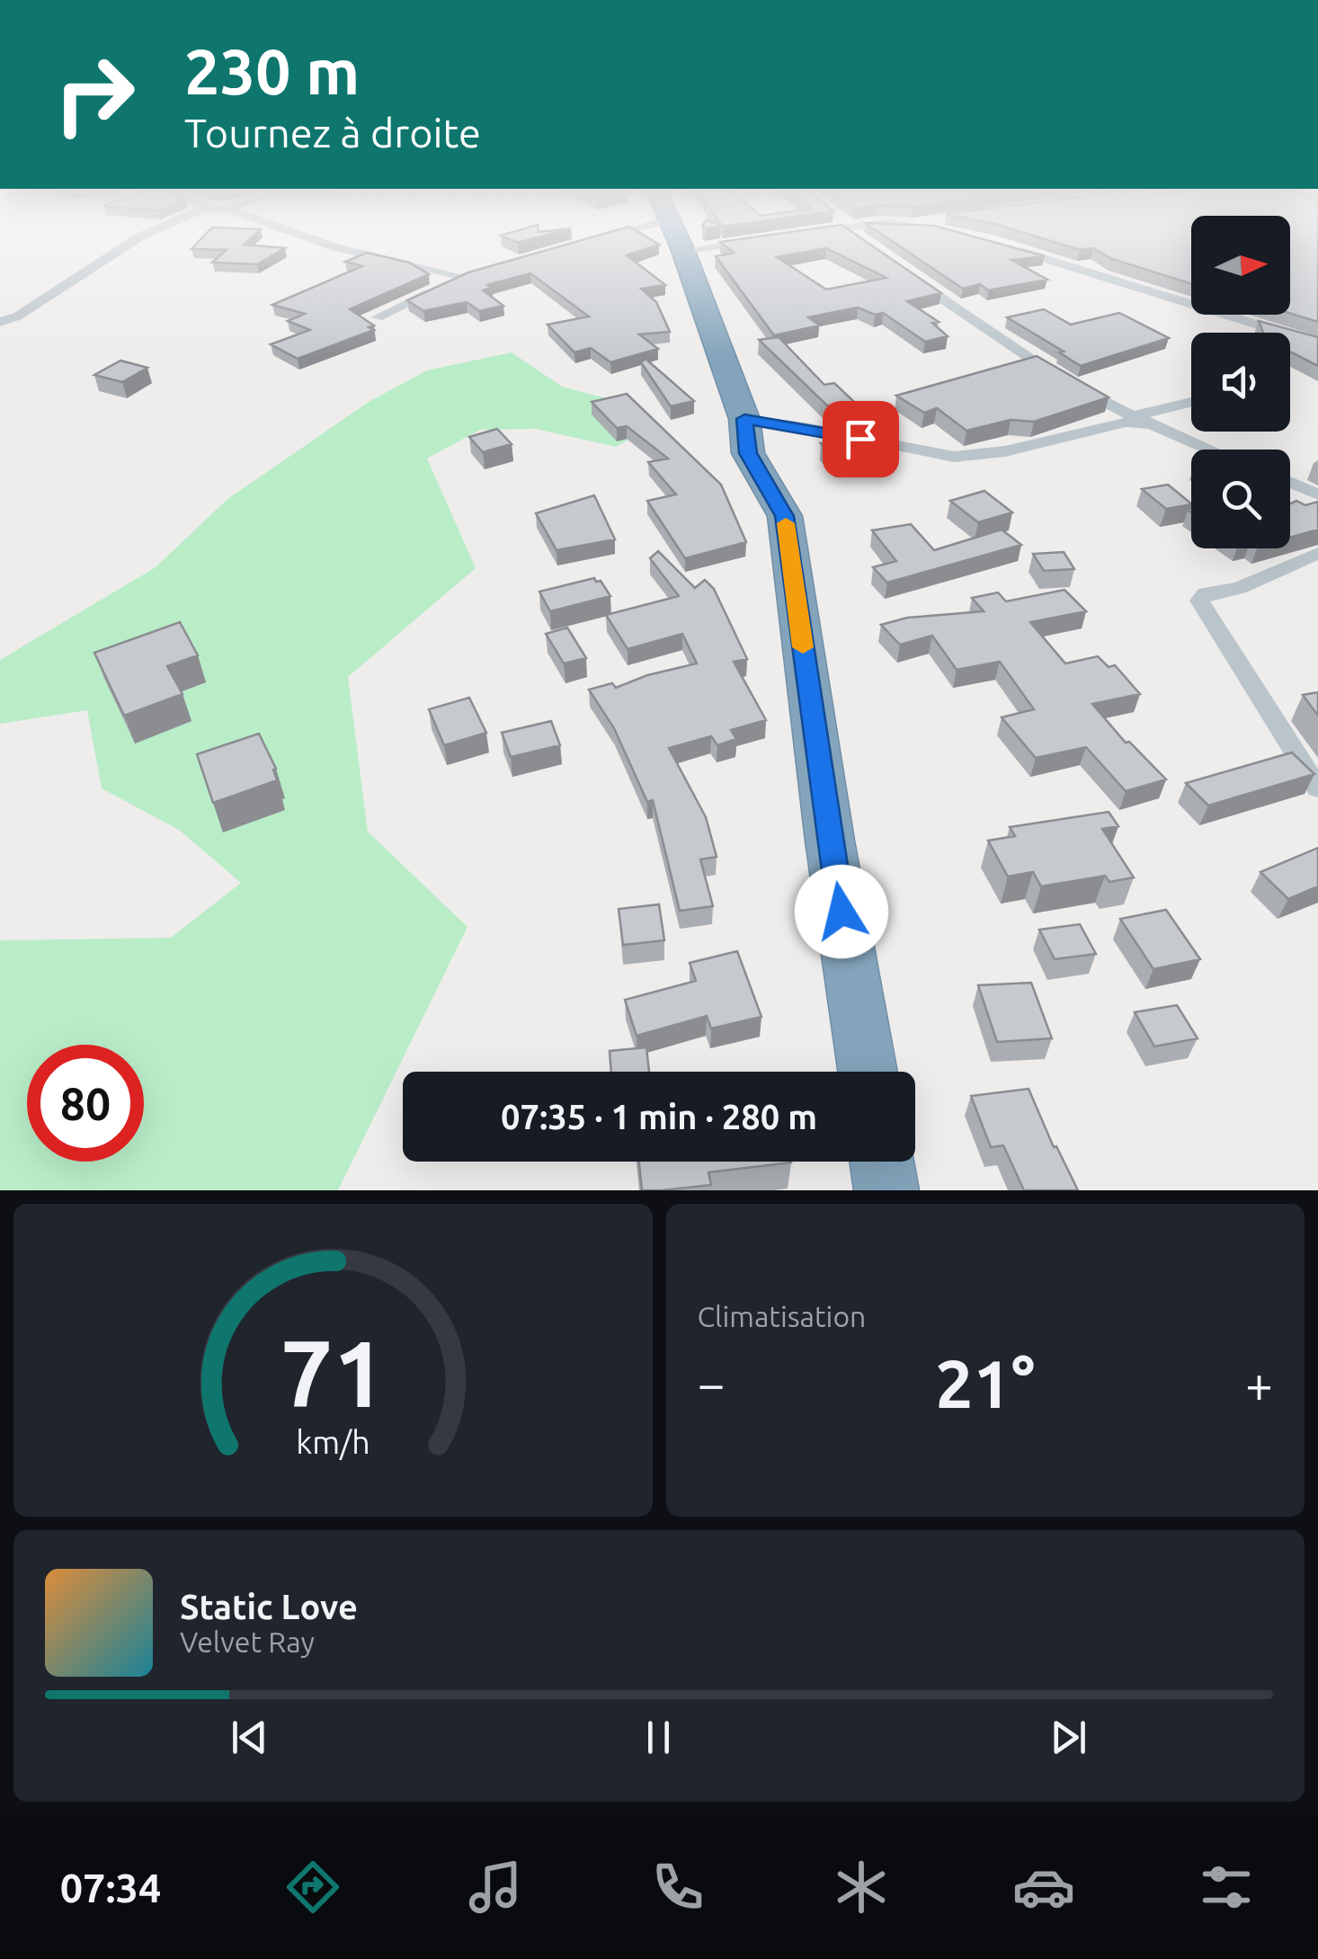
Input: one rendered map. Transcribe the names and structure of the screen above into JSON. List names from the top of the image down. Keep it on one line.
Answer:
{"north":"right","page":{"turn":["230 m","Tournez à droite"],"limit":"80","trip":"07:35 · 1 min · 280 m","tile":"Climatisation","heat":["−","21°","+"],"song":["Static Love","Velvet Ray"],"tabs":"07:34","gauge":["71","km/h"]}}
